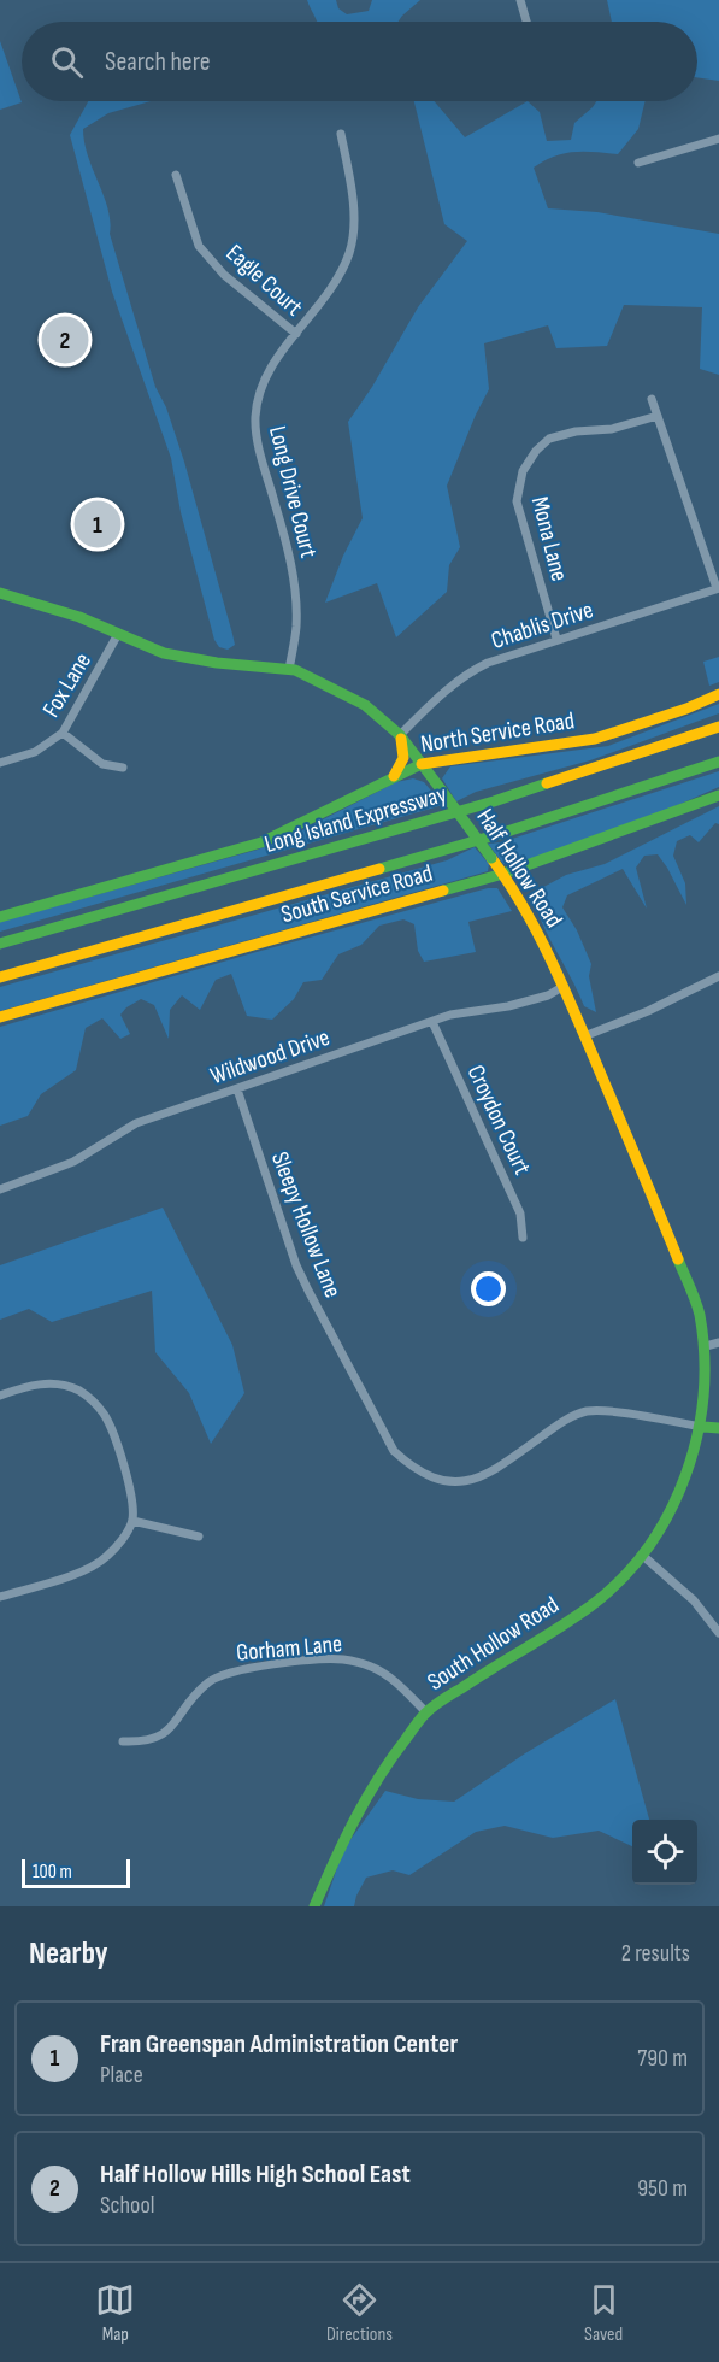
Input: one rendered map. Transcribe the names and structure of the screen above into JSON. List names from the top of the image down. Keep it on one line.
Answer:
{"streets":{"main road":["North Service Road","Long Island Expressway","Half Hollow Road","South Service Road","South Hollow Road"],"street":["Eagle Court","Long Drive Court","Mona Lane","Chablis Drive","Fox Lane","Wildwood Drive","Croydon Court","Sleepy Hollow Lane","Gorham Lane"]},"crossings":[["Eagle Court","Long Drive Court"],["Long Drive Court","Half Hollow Road"],["Mona Lane","Chablis Drive"],["Chablis Drive","Half Hollow Road"],["Fox Lane","Half Hollow Road"],["North Service Road","Half Hollow Road"],["Half Hollow Road","South Service Road"],["Half Hollow Road","Wildwood Drive"],["Half Hollow Road","Sleepy Hollow Lane"],["Half Hollow Road","South Hollow Road"],["Wildwood Drive","Croydon Court"],["Wildwood Drive","Sleepy Hollow Lane"],["Sleepy Hollow Lane","South Hollow Road"],["South Hollow Road","Gorham Lane"]],"scale_bar":"100 m","page":{"search":"Search here","pins":["2","1"],"scale":"100 m","heading":["Nearby","2 results"],"list":[{"mark":"1","name":"Fran Greenspan Administration Center","note":"Place","value":"790 m"},{"mark":"2","name":"Half Hollow Hills High School East","note":"School","value":"950 m"}],"nav":["Map","Directions","Saved"]}}
